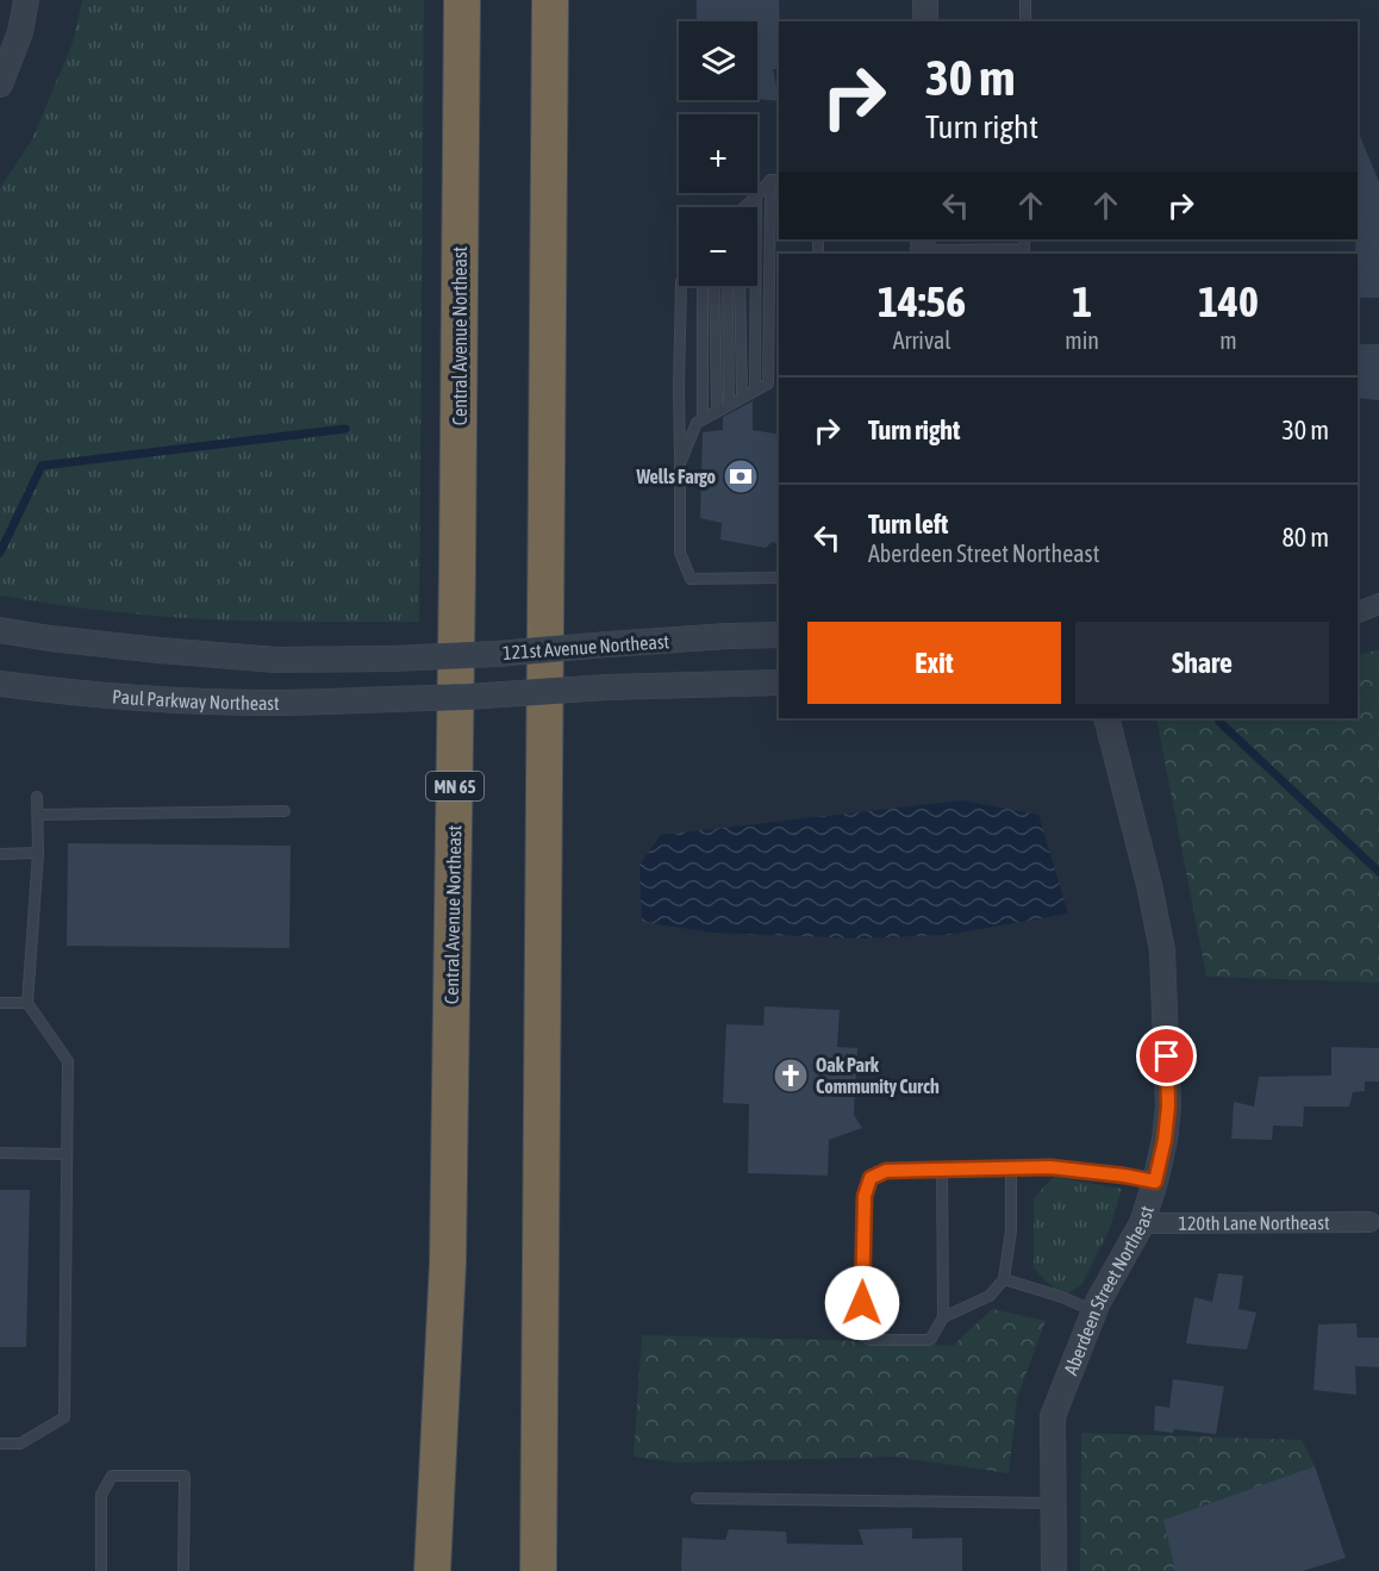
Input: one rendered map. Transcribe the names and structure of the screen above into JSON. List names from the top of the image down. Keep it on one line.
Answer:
{"streets":{"highway":["Central Avenue Northeast","MN 65"],"street":["121st Avenue Northeast","Paul Parkway Northeast","120th Lane Northeast","Aberdeen Street Northeast"]},"crossings":[["120th Lane Northeast","Aberdeen Street Northeast"]],"places":{"bank":["Wells Fargo"],"church":["Oak Park Community Curch"]},"page":{"map_buttons":["+","−"],"turn":["30 m","Turn right"],"eta":["14:56","Arrival","1","min","140","m"],"list":[{"name":"Turn right","value":"30 m"},{"name":"Turn left","note":"Aberdeen Street Northeast","value":"80 m"}],"buttons":["Exit","Share"]}}
